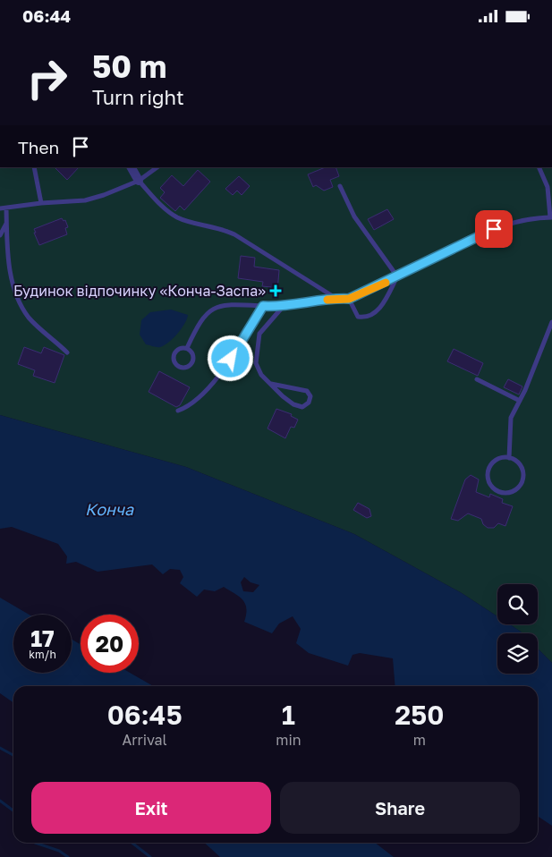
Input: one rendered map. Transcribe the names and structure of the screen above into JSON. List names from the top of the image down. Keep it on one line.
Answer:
{"water":["Конча"],"places":{"health":["Будинок відпочинку «Конча-Заспа»"]},"page":{"status":"06:44","turn":["50 m","Turn right"],"then":"Then","speed":"17 km/h","limit":"20","eta":["06:45","Arrival","1","min","250","m"],"buttons":["Exit","Share"]}}
